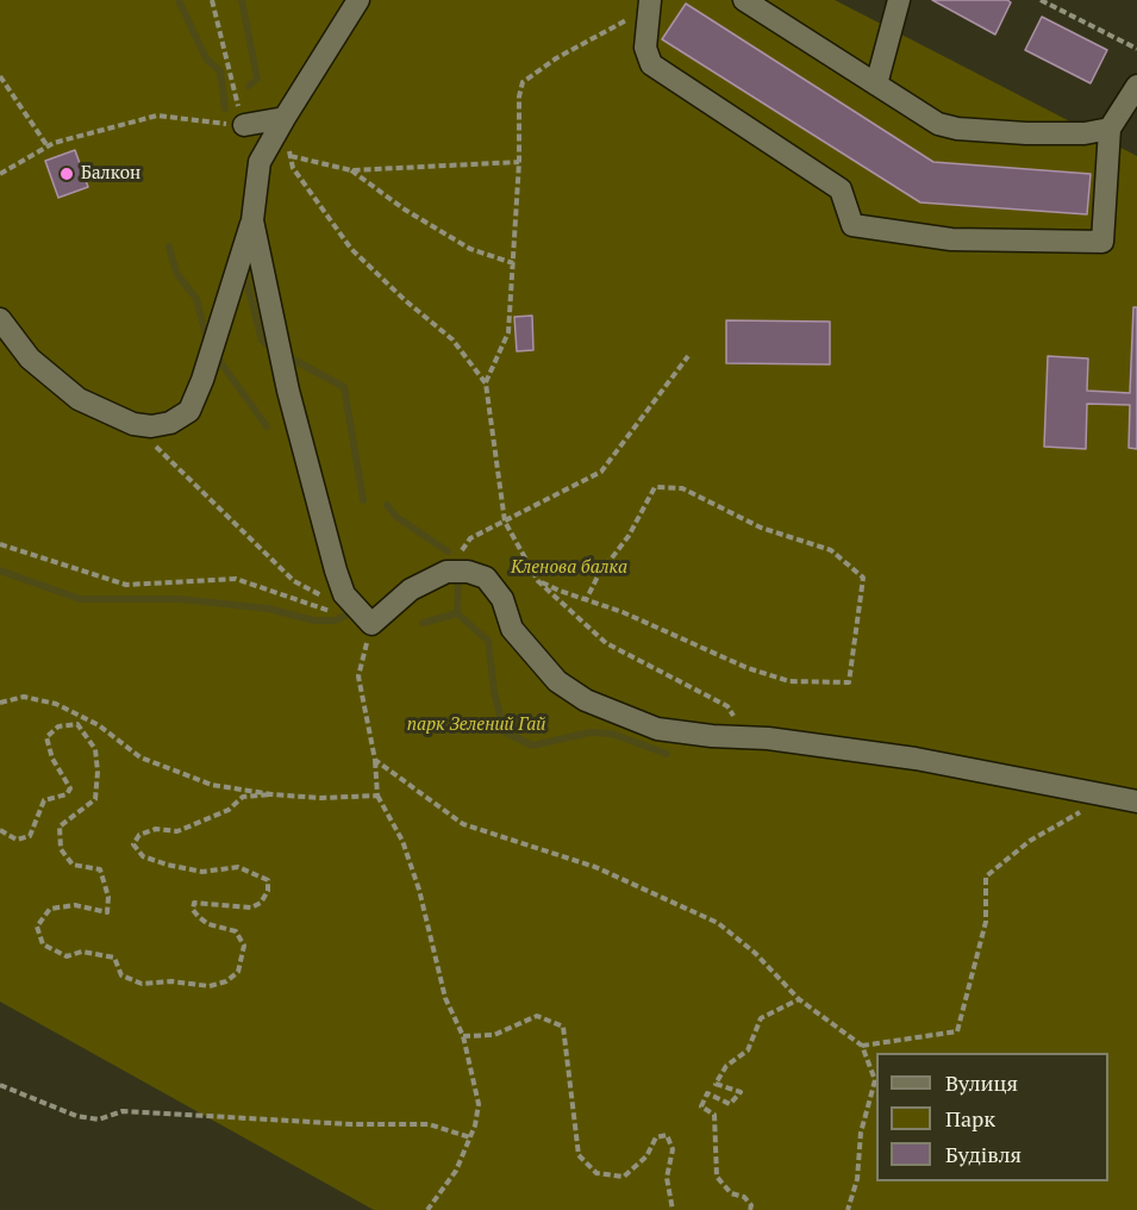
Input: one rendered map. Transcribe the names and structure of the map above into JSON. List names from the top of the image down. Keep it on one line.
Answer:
{"parks":["Кленова балка","парк Зелений Гай"],"places":["Балкон"],"legend":["Вулиця","Парк","Будівля"]}
